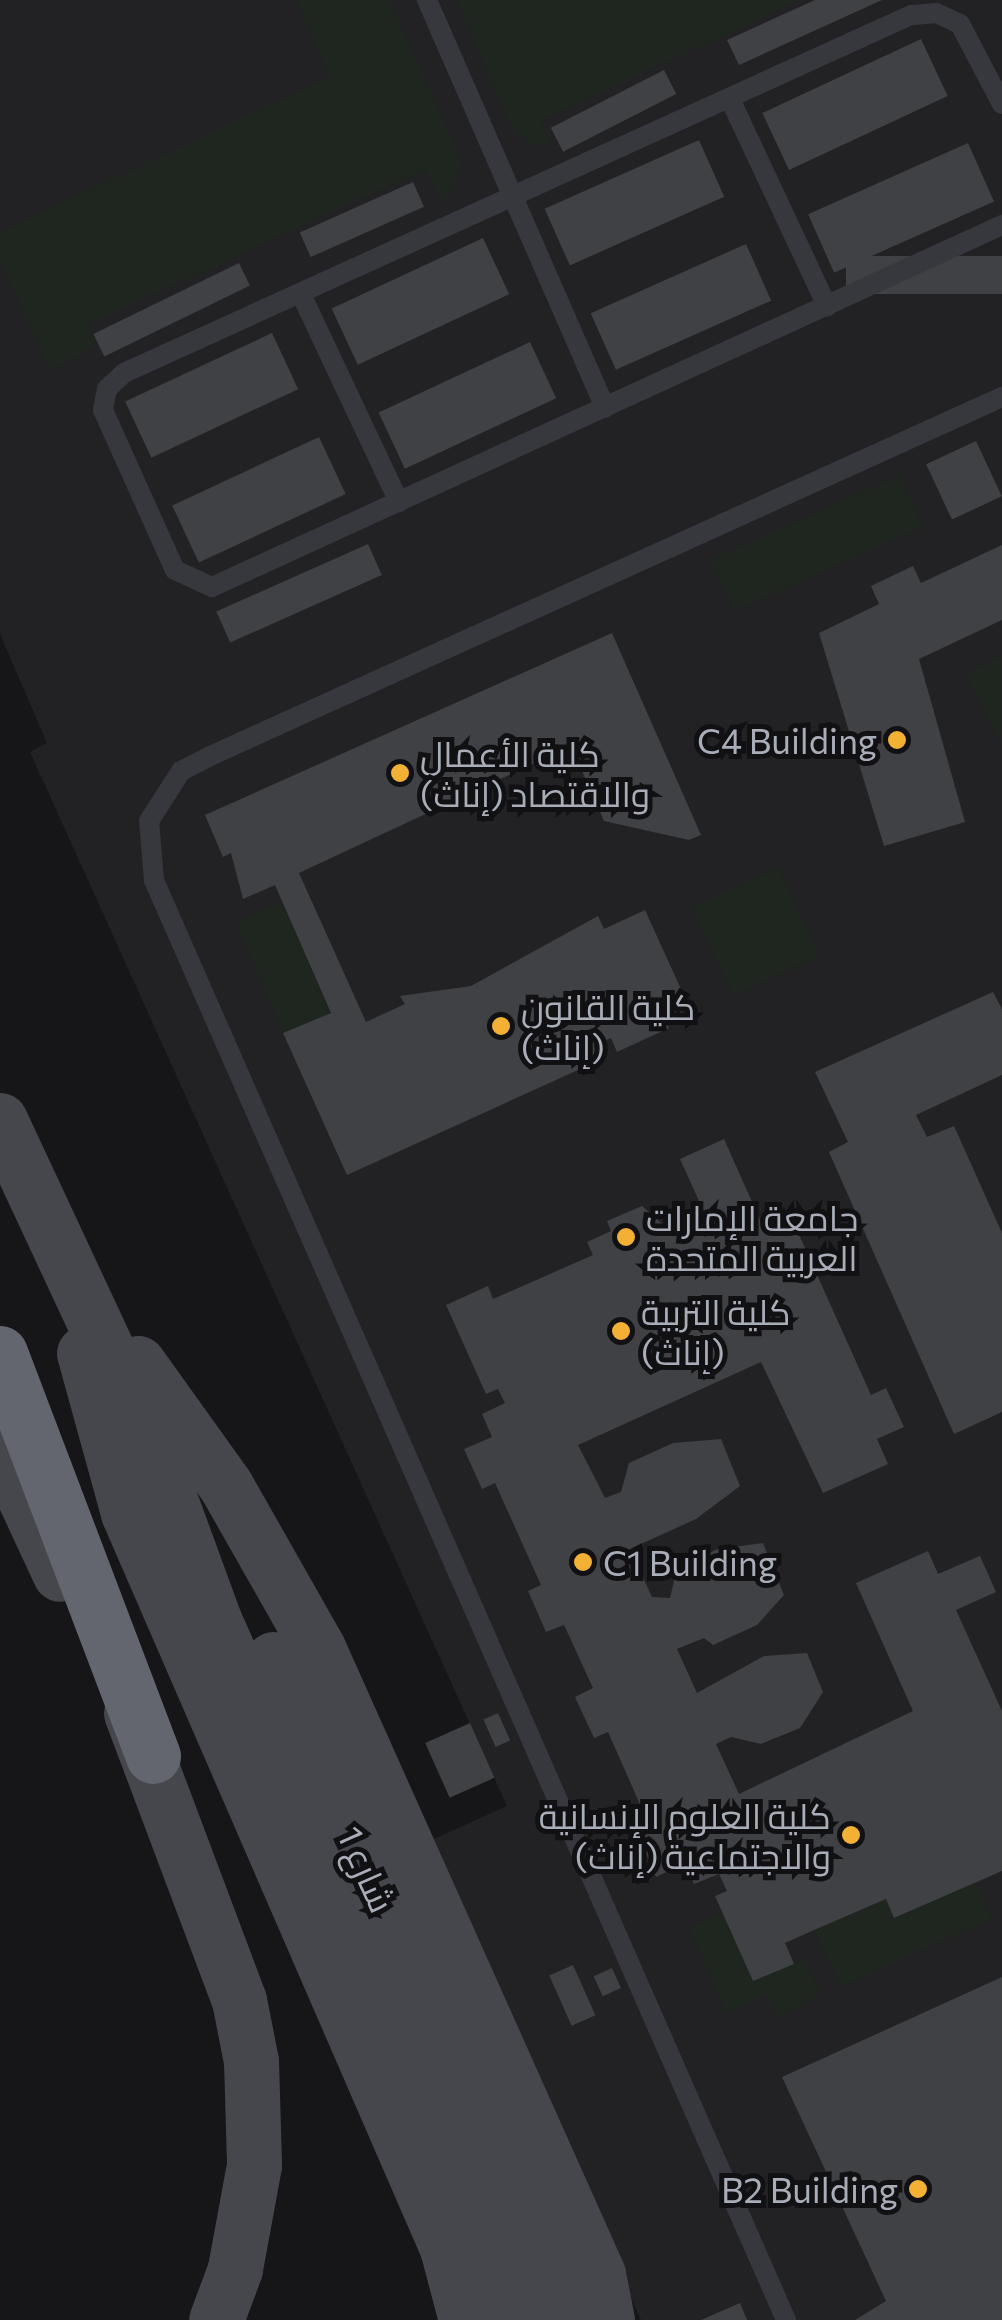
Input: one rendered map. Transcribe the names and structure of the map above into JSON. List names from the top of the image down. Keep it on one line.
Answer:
{"streets":{"street":["شارع 1"]},"places":["C4 Building","كلية الأعمال والاقتصاد (إناث)","كلية القانون (إناث)","جامعة الإمارات العربية المتحدة","كلية التربية (إناث)","C1 Building","كلية العلوم الإنسانية والاجتماعية (إناث)","B2 Building"]}
